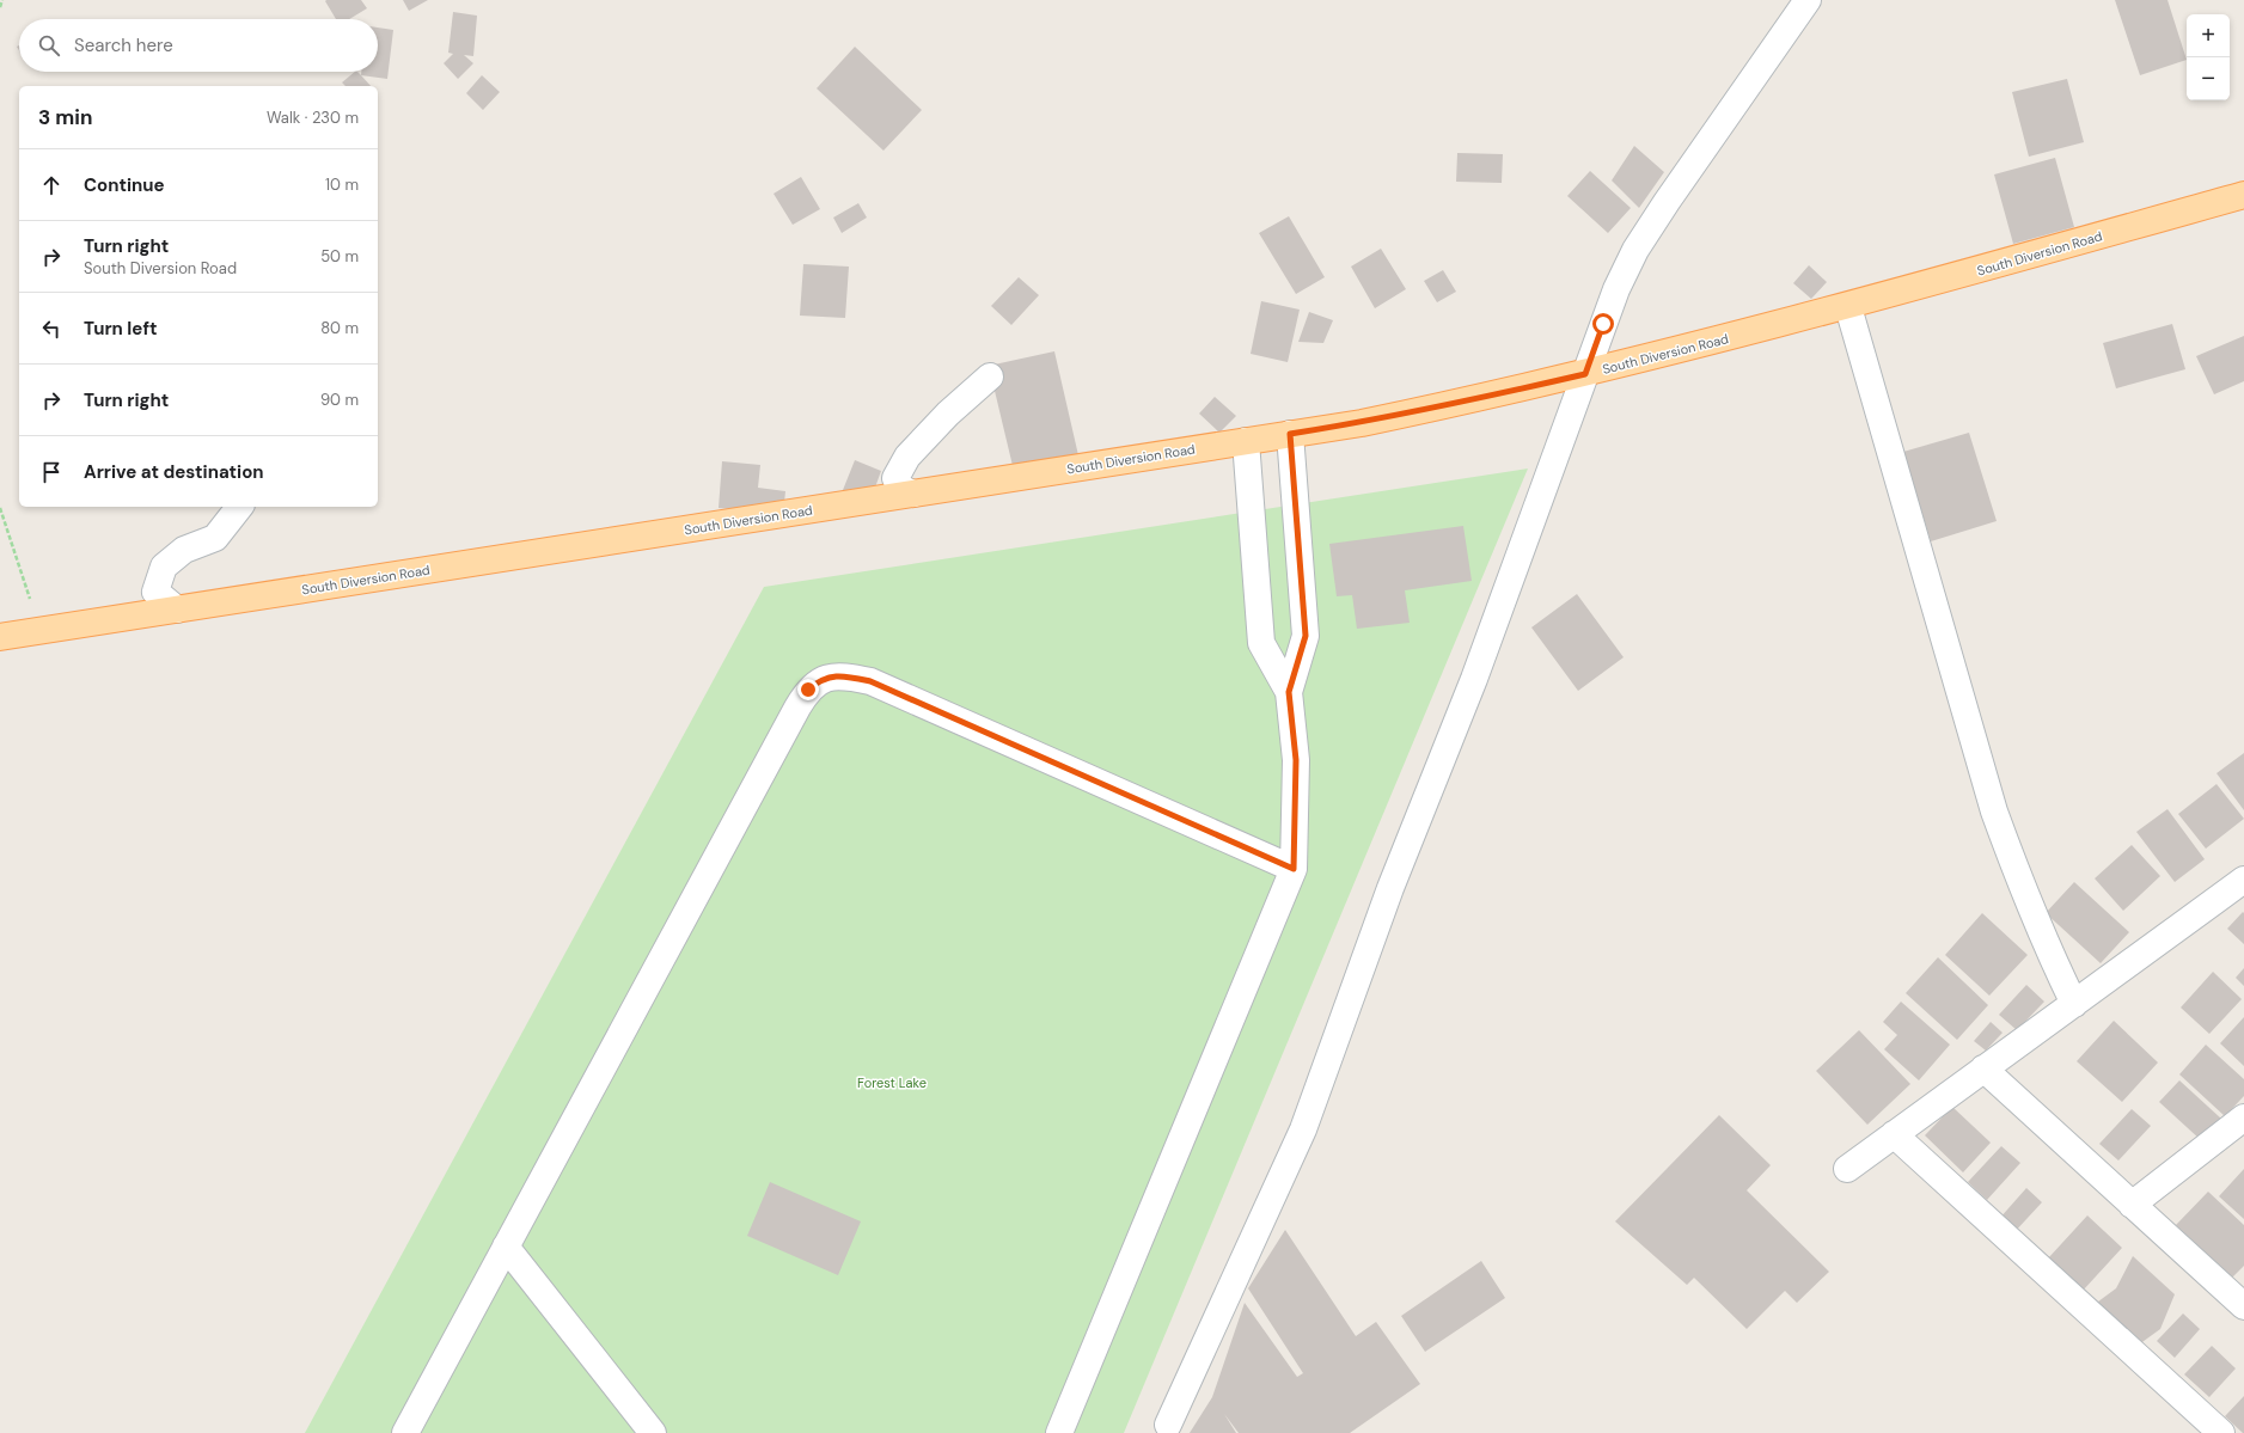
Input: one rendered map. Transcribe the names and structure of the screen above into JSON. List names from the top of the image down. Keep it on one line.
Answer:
{"streets":{"main road":["South Diversion Road"]},"parks":["Forest Lake"],"page":{"map_buttons":["+","−"],"search":"Search here","heading":["3 min","Walk · 230 m"],"list":[["Continue","10 m"],["Turn right","South Diversion Road","50 m"],["Turn left","80 m"],["Turn right","90 m"],"Arrive at destination"]}}
